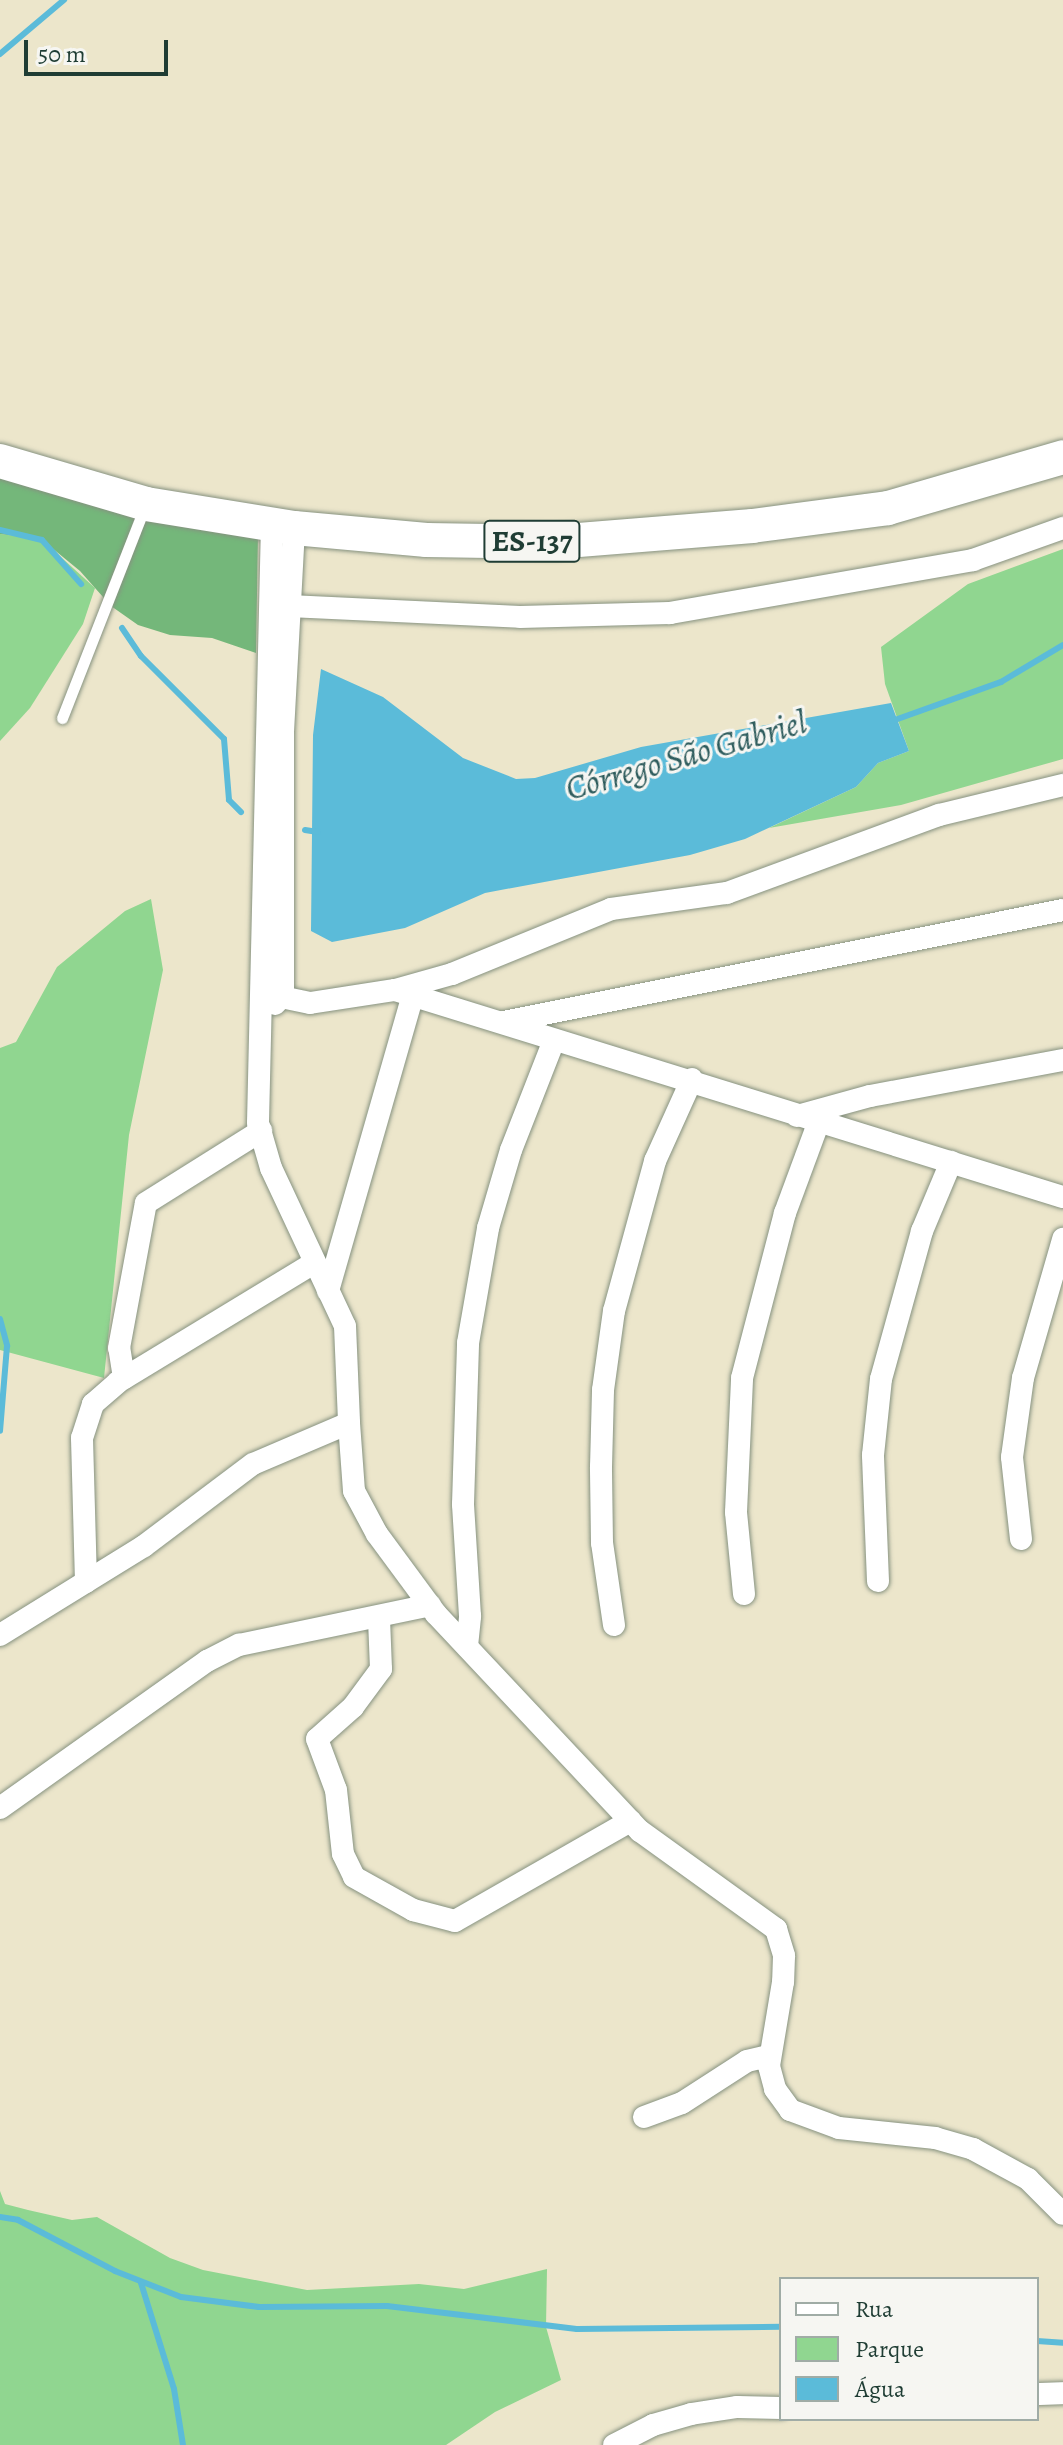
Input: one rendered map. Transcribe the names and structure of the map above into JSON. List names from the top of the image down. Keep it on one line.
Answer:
{"streets":{"main road":["ES-137"]},"water":["Córrego São Gabriel"],"legend":["Rua","Parque","Água"],"scale_bar":"50 m"}
